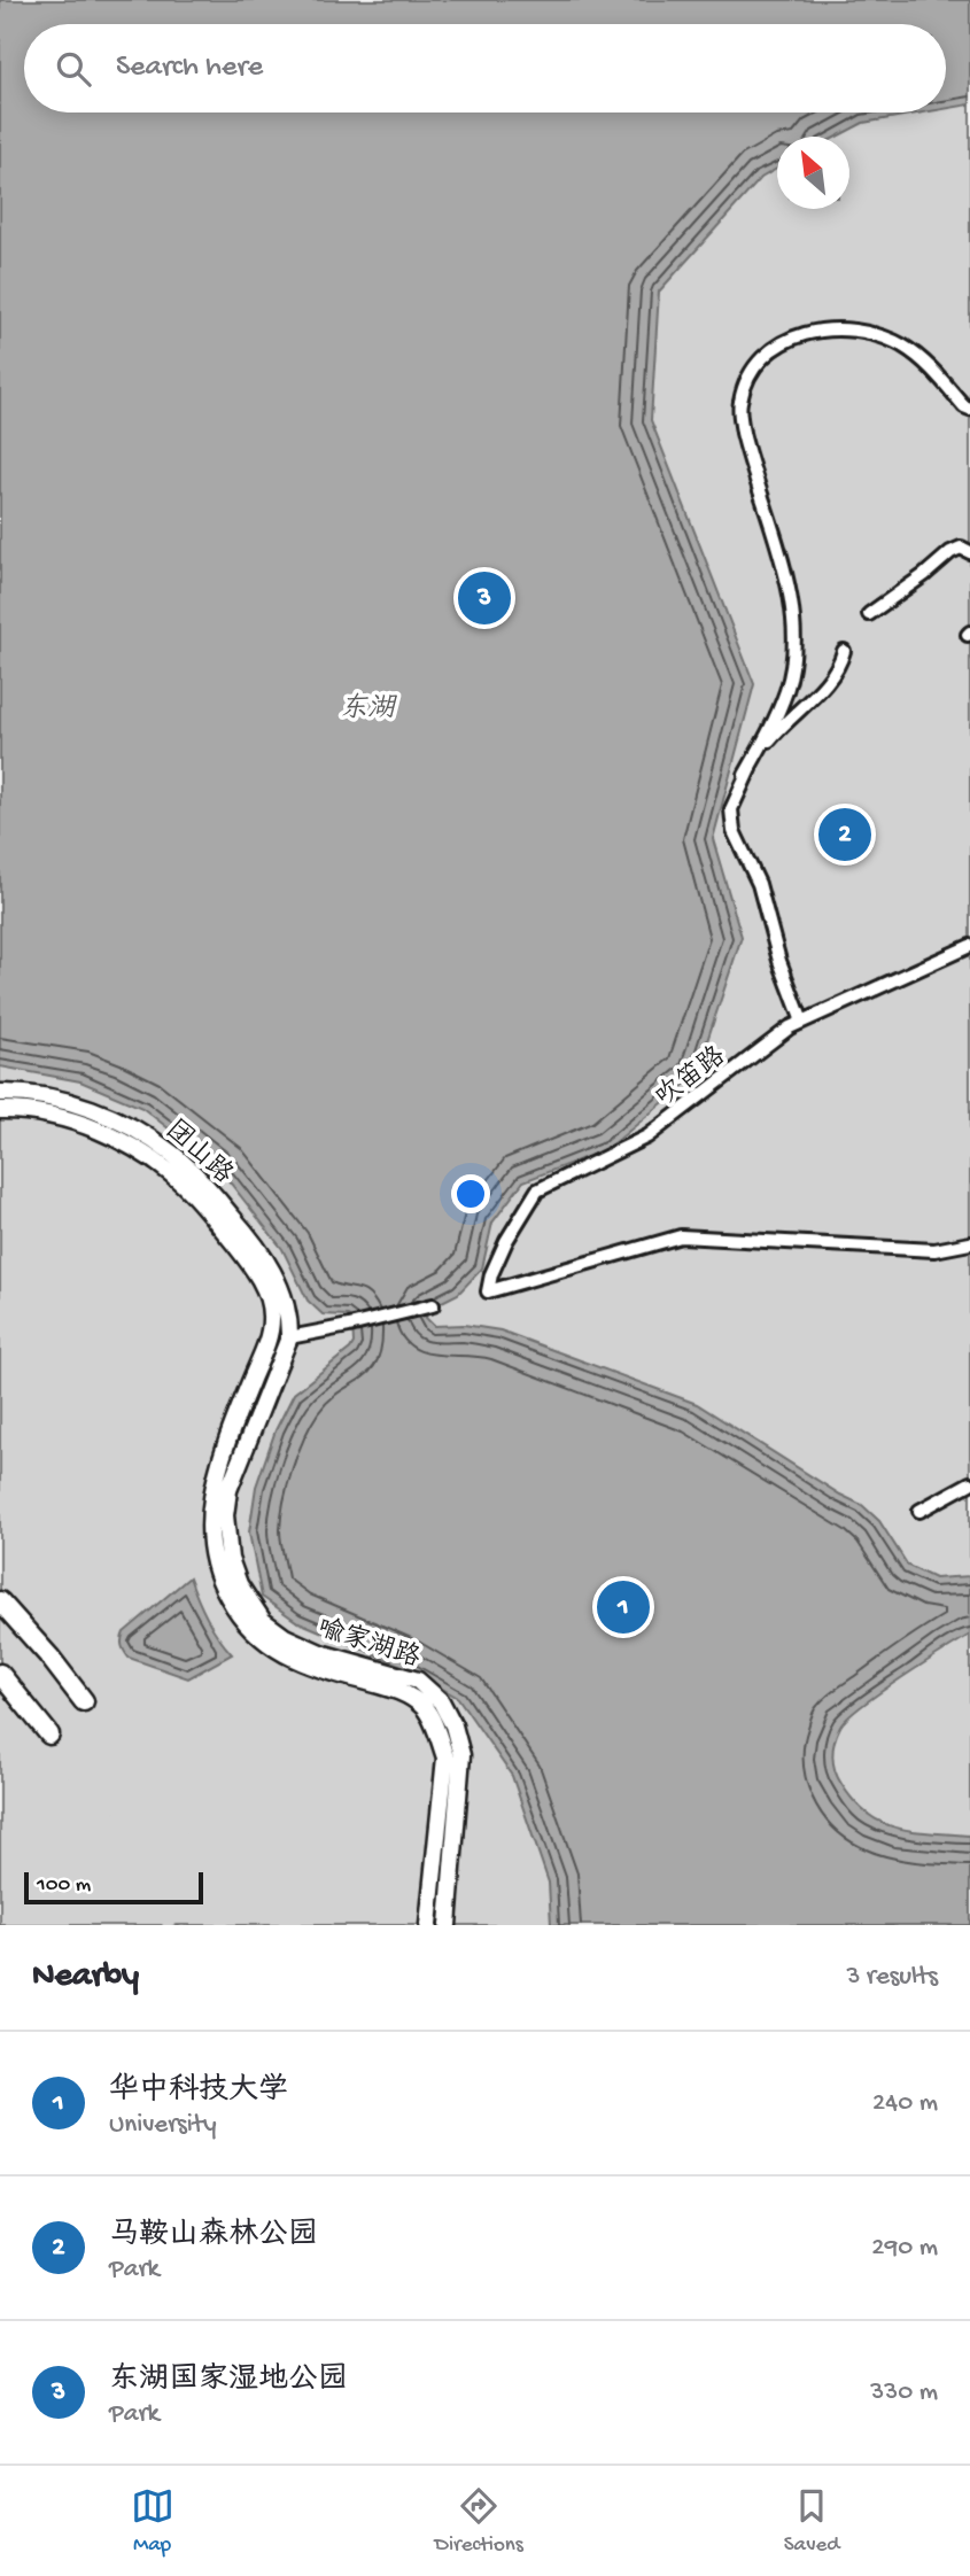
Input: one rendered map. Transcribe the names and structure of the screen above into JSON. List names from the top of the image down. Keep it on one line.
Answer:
{"streets":{"main road":["团山路","喻家湖路"],"street":["吹笛路"]},"crossings":[["团山路","喻家湖路"]],"water":["东湖"],"scale_bar":"100 m","north":"top left","page":{"search":"Search here","pins":["3","2","1"],"scale":"100 m","heading":["Nearby","3 results"],"list":[{"mark":"1","name":"华中科技大学","note":"University","value":"240 m"},{"mark":"2","name":"马鞍山森林公园","note":"Park","value":"290 m"},{"mark":"3","name":"东湖国家湿地公园","note":"Park","value":"330 m"}],"nav":["Map","Directions","Saved"]}}
